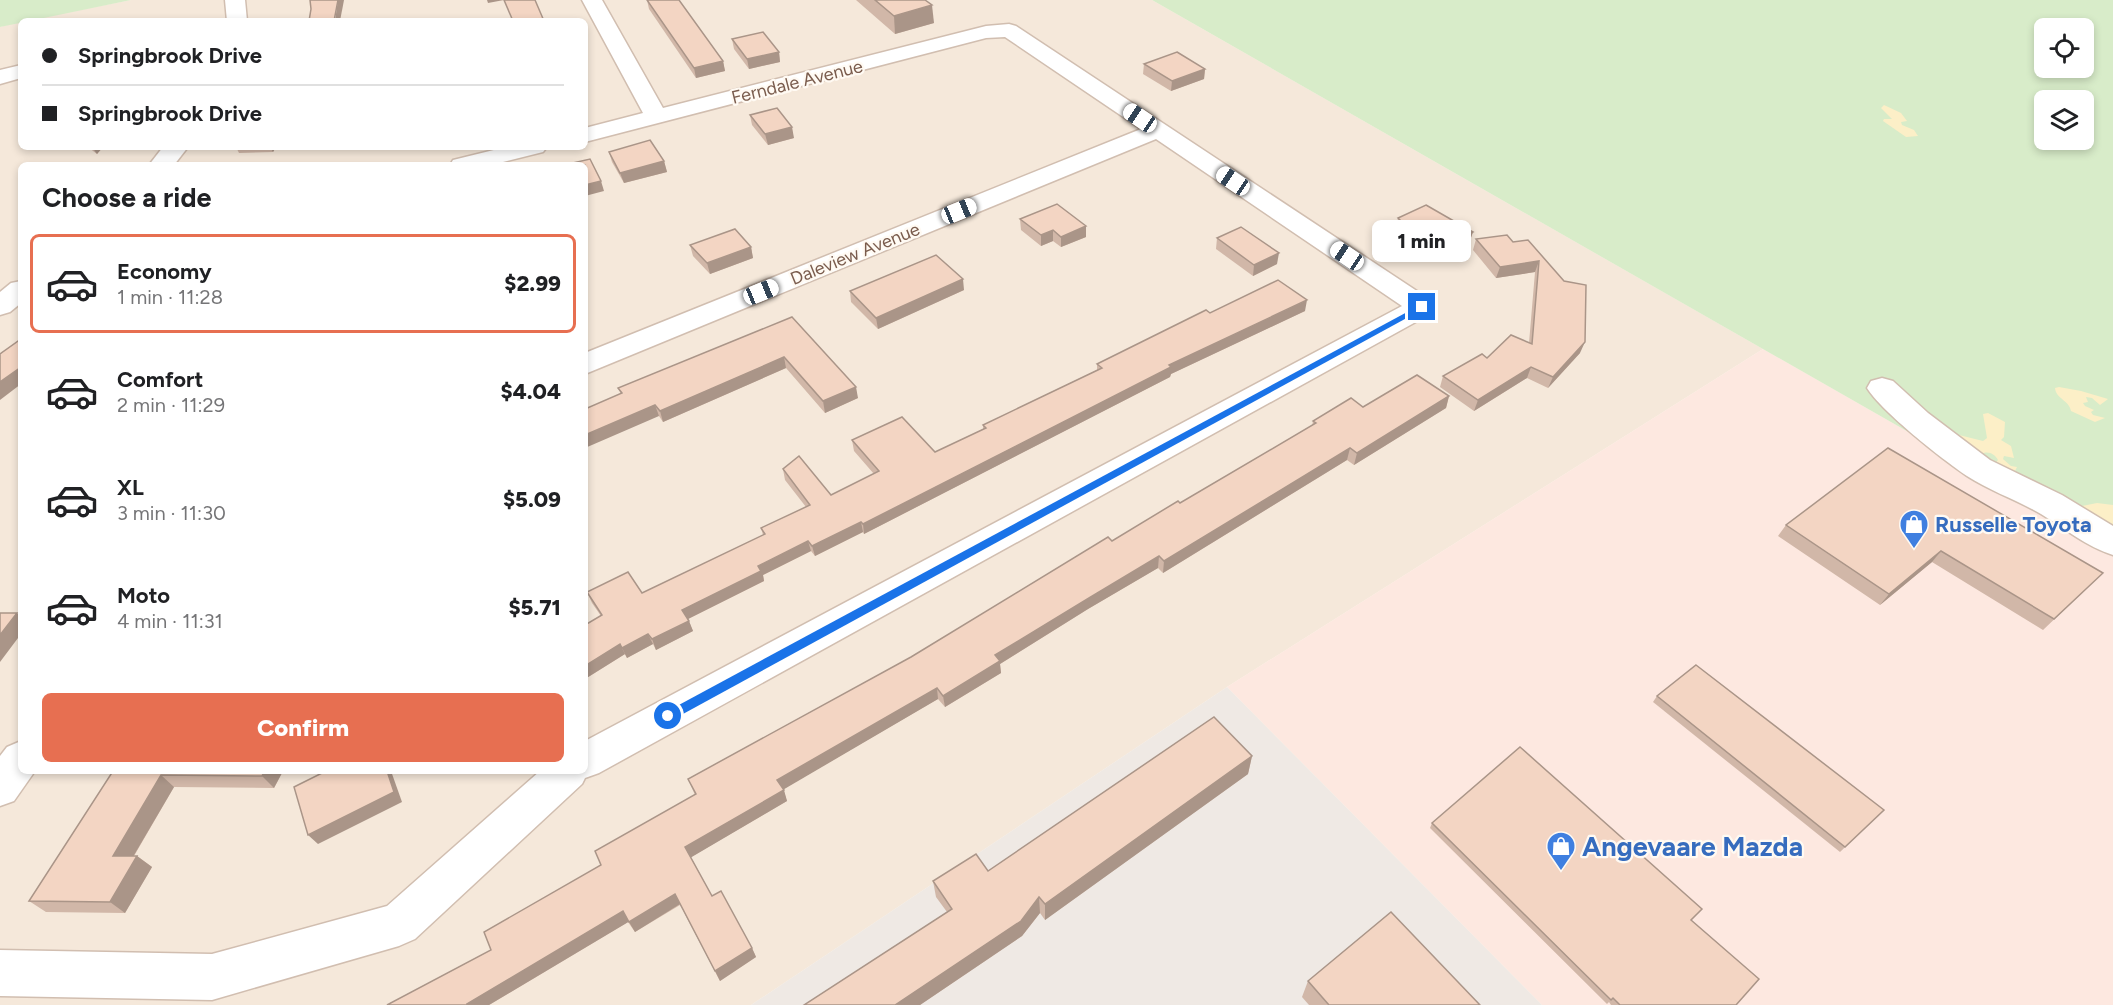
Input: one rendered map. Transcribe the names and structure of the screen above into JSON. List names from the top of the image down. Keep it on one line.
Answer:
{"streets":{"street":["Ferndale Avenue","Daleview Avenue"]},"crossings":[["Ferndale Avenue","Daleview Avenue"]],"places":{"shop":["Russelle Toyota","Angevaare Mazda"]},"page":{"banner":["Springbrook Drive","Springbrook Drive"],"heading":"Choose a ride","bubble":"1 min","list":[{"name":"Economy","note":"1 min · 11:28","value":"$2.99"},{"name":"Comfort","note":"2 min · 11:29","value":"$4.04"},{"name":"XL","note":"3 min · 11:30","value":"$5.09"},{"name":"Moto","note":"4 min · 11:31","value":"$5.71"}],"buttons":"Confirm"}}
